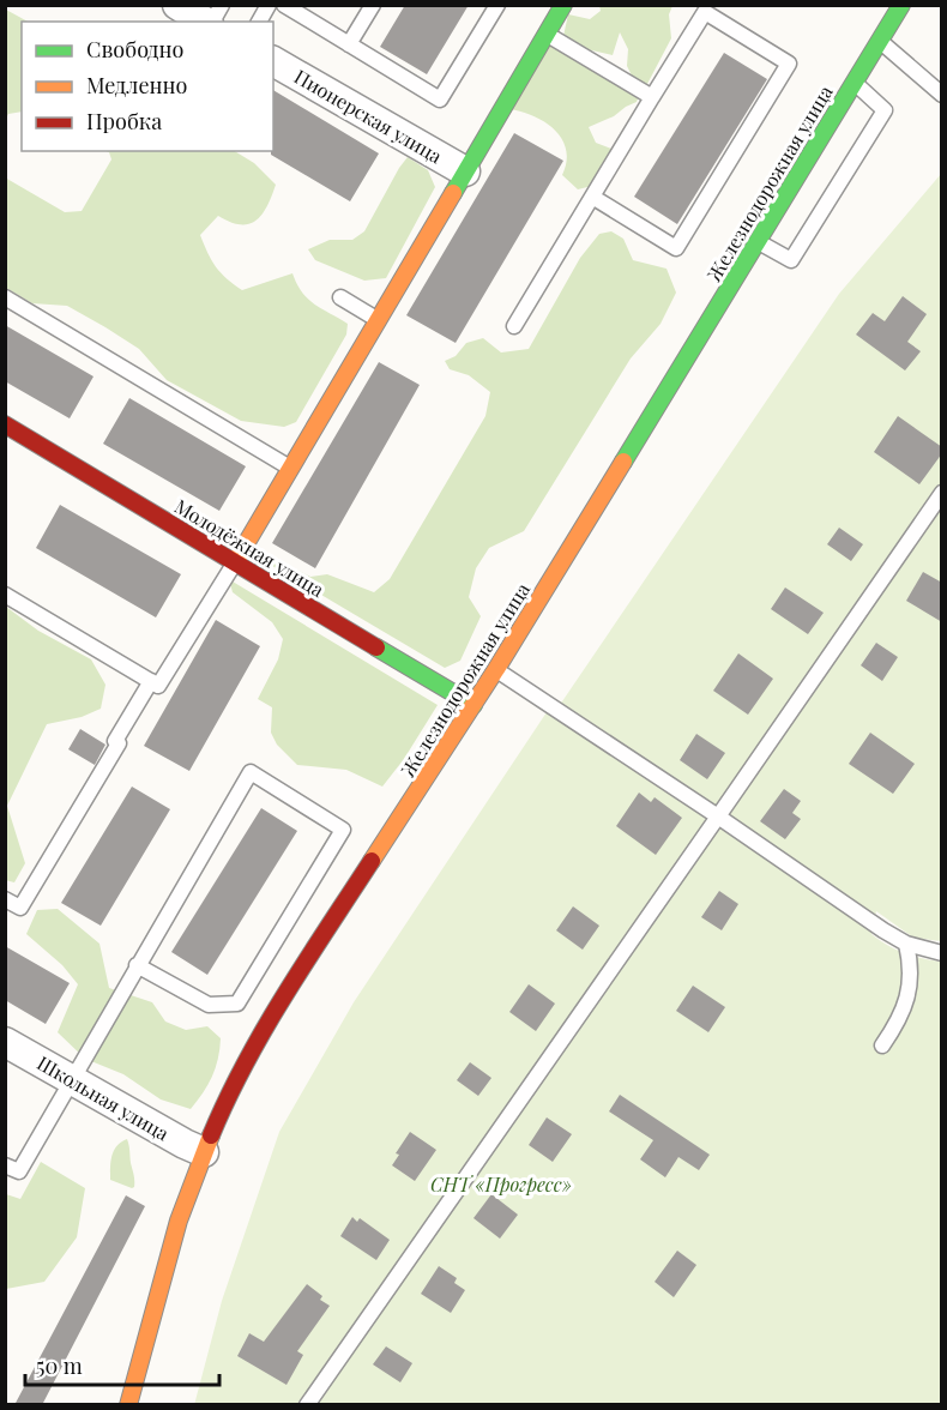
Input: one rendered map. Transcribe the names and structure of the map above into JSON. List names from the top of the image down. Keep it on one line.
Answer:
{"streets":{"main road":["Железнодорожная улица","Молодёжная улица"],"street":["Пионерская улица","Школьная улица"]},"crossings":[["Железнодорожная улица","Молодёжная улица"],["Железнодорожная улица","Школьная улица"]],"parks":["СНТ «Прогресс»"],"legend":["Свободно","Медленно","Пробка"],"scale_bar":"50 m"}
